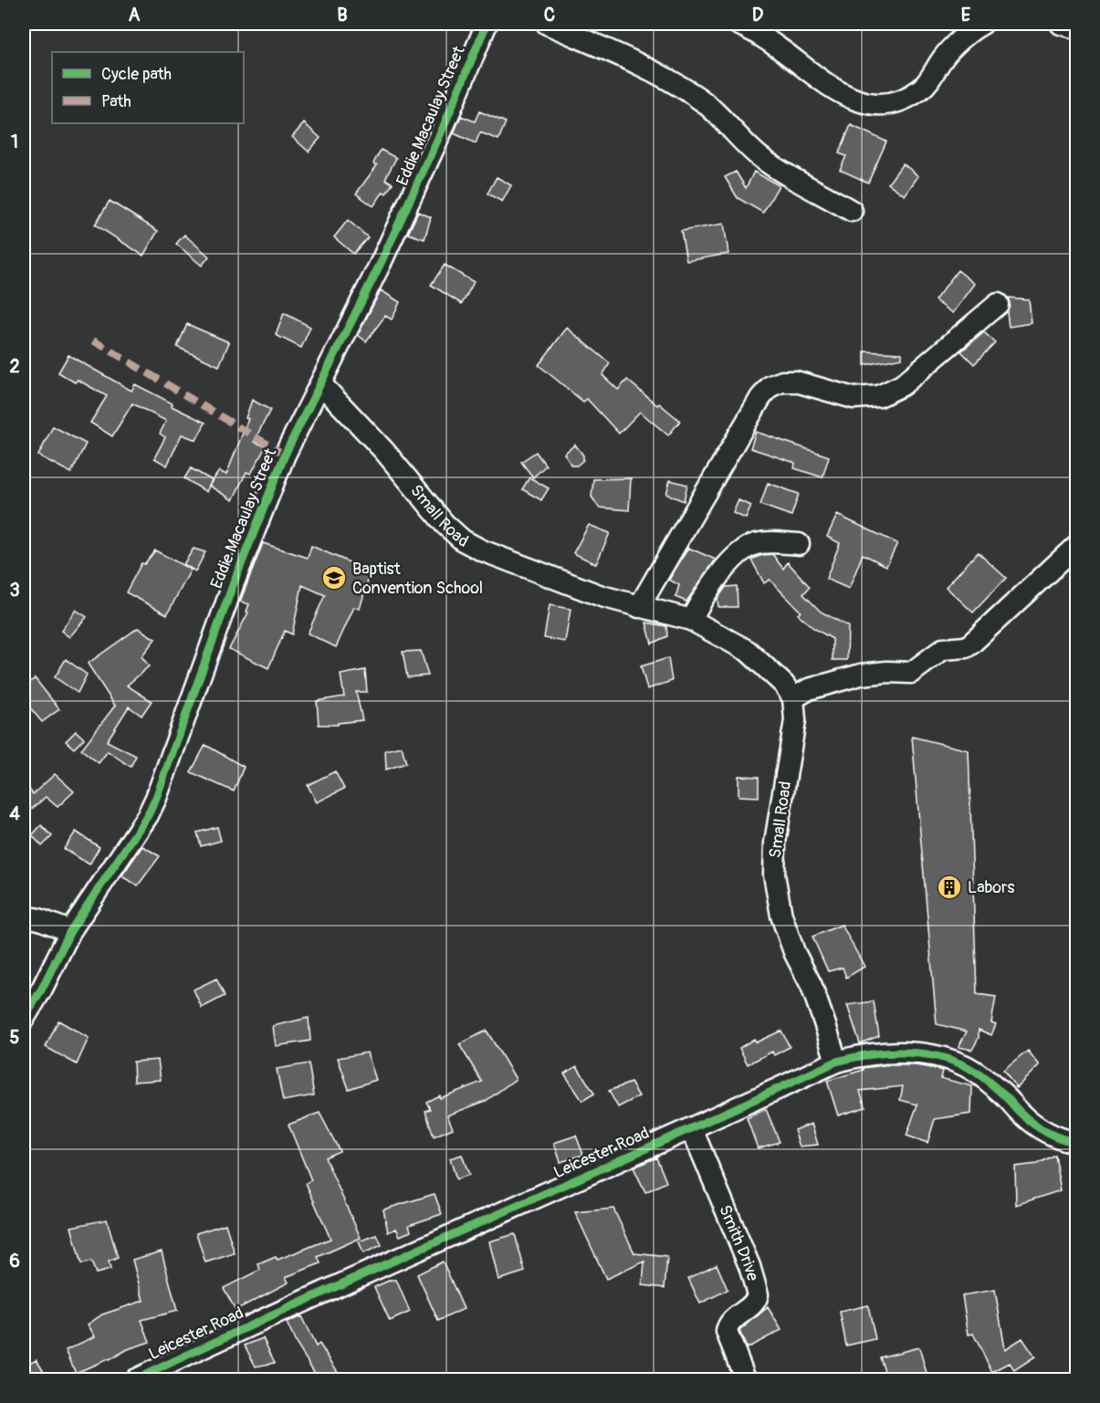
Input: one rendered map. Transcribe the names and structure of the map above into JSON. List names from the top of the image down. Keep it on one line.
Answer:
{"streets":{"street":["Eddie Macaulay Street","Small Road","Leicester Road","Smith Drive"]},"crossings":[["Eddie Macaulay Street","Small Road"],["Small Road","Leicester Road"],["Leicester Road","Smith Drive"]],"places":{"school or university":["Baptist Convention School"],"building":["Labors"]},"legend":["Cycle path","Path"],"grid":{"columns":["A","B","C","D","E"],"rows":["1","2","3","4","5","6"]}}
